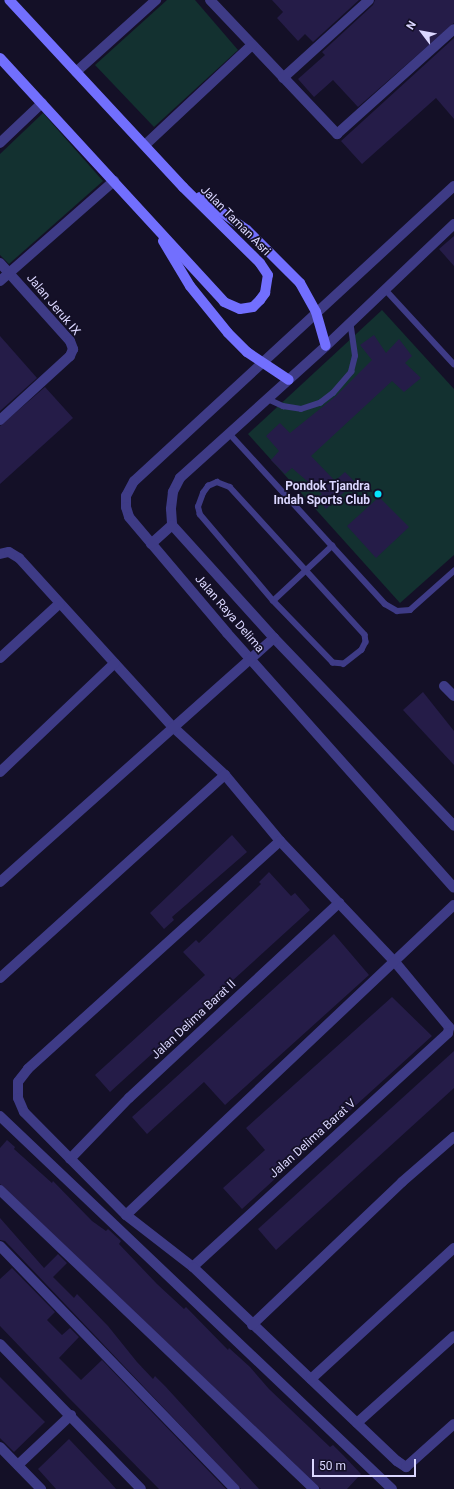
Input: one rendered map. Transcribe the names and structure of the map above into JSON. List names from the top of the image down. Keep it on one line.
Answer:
{"streets":{"main road":["Jalan Taman Asri"],"street":["Jalan Jeruk IX","Jalan Raya Delima","Jalan Delima Barat II","Jalan Delima Barat V"]},"places":["Pondok Tjandra Indah Sports Club"],"scale_bar":"50 m","north":"top left"}
